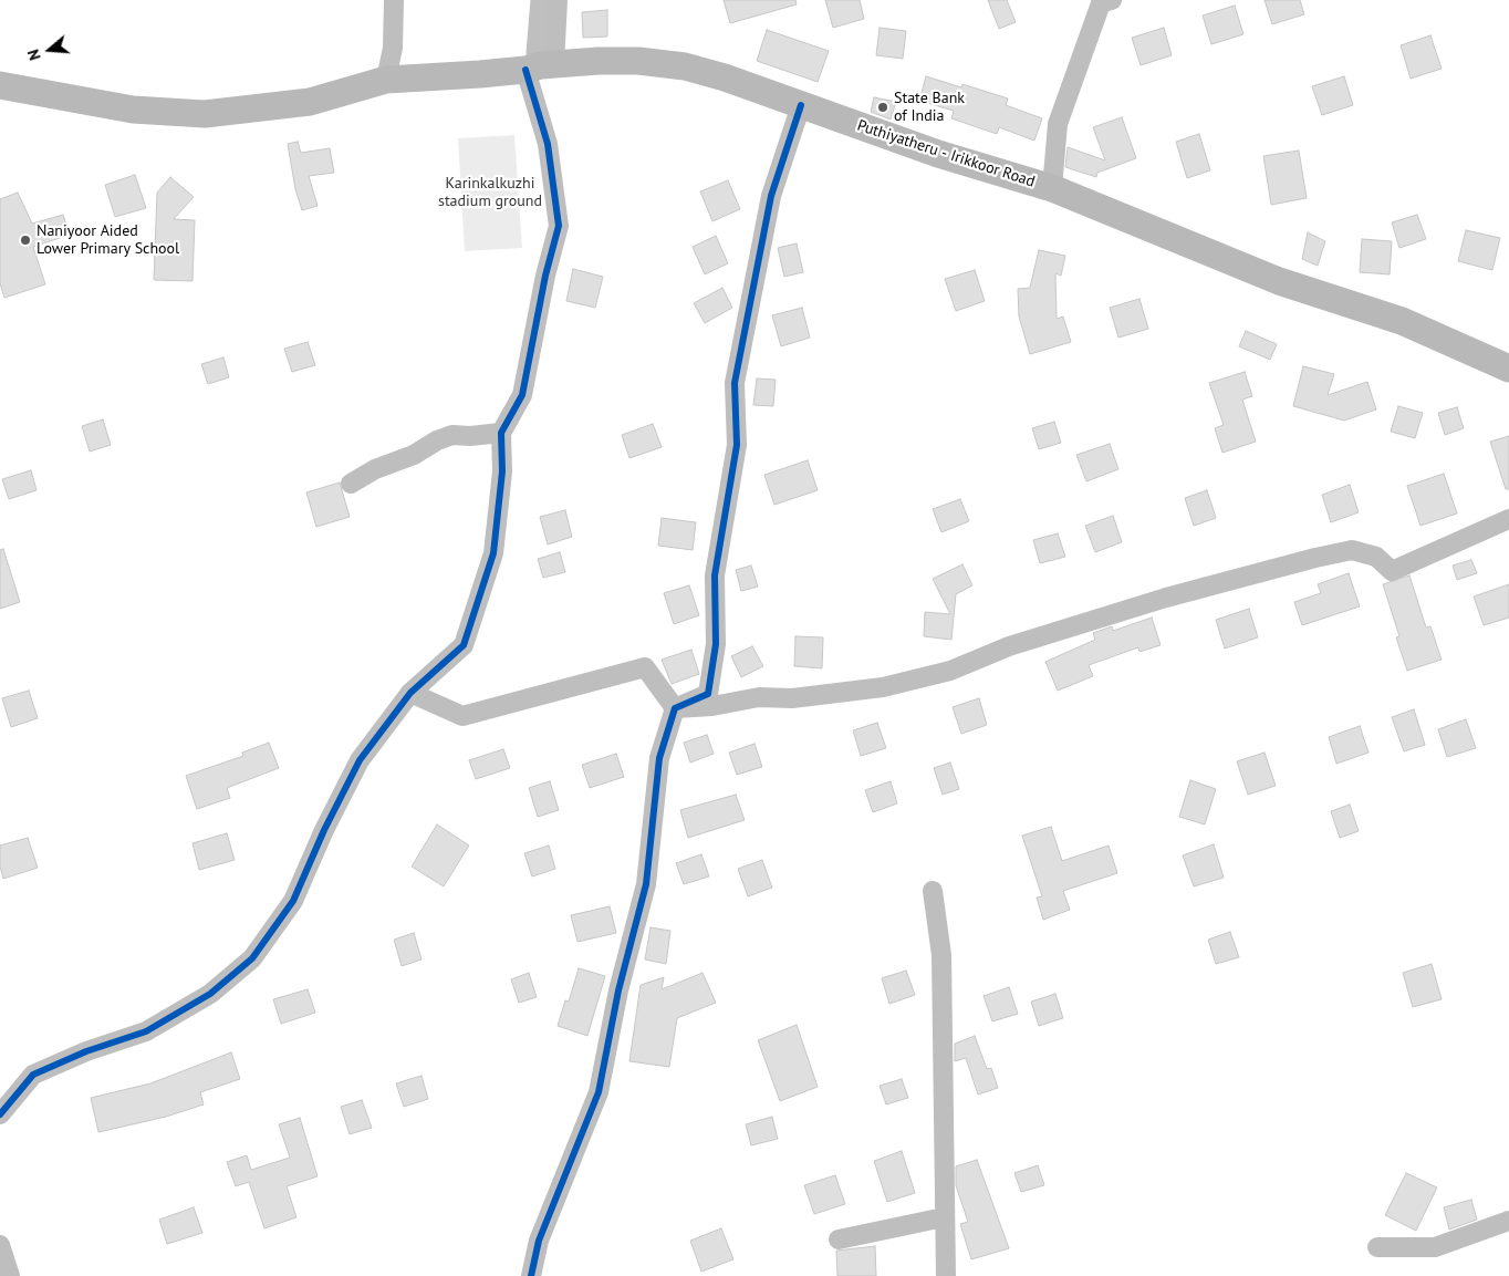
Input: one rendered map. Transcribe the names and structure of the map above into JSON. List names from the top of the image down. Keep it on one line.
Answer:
{"streets":{"main road":["Puthiyatheru - Irikkoor Road"]},"parks":["Karinkalkuzhi stadium ground"],"places":["State Bank of India","Naniyoor Aided Lower Primary School"],"north":"left"}
